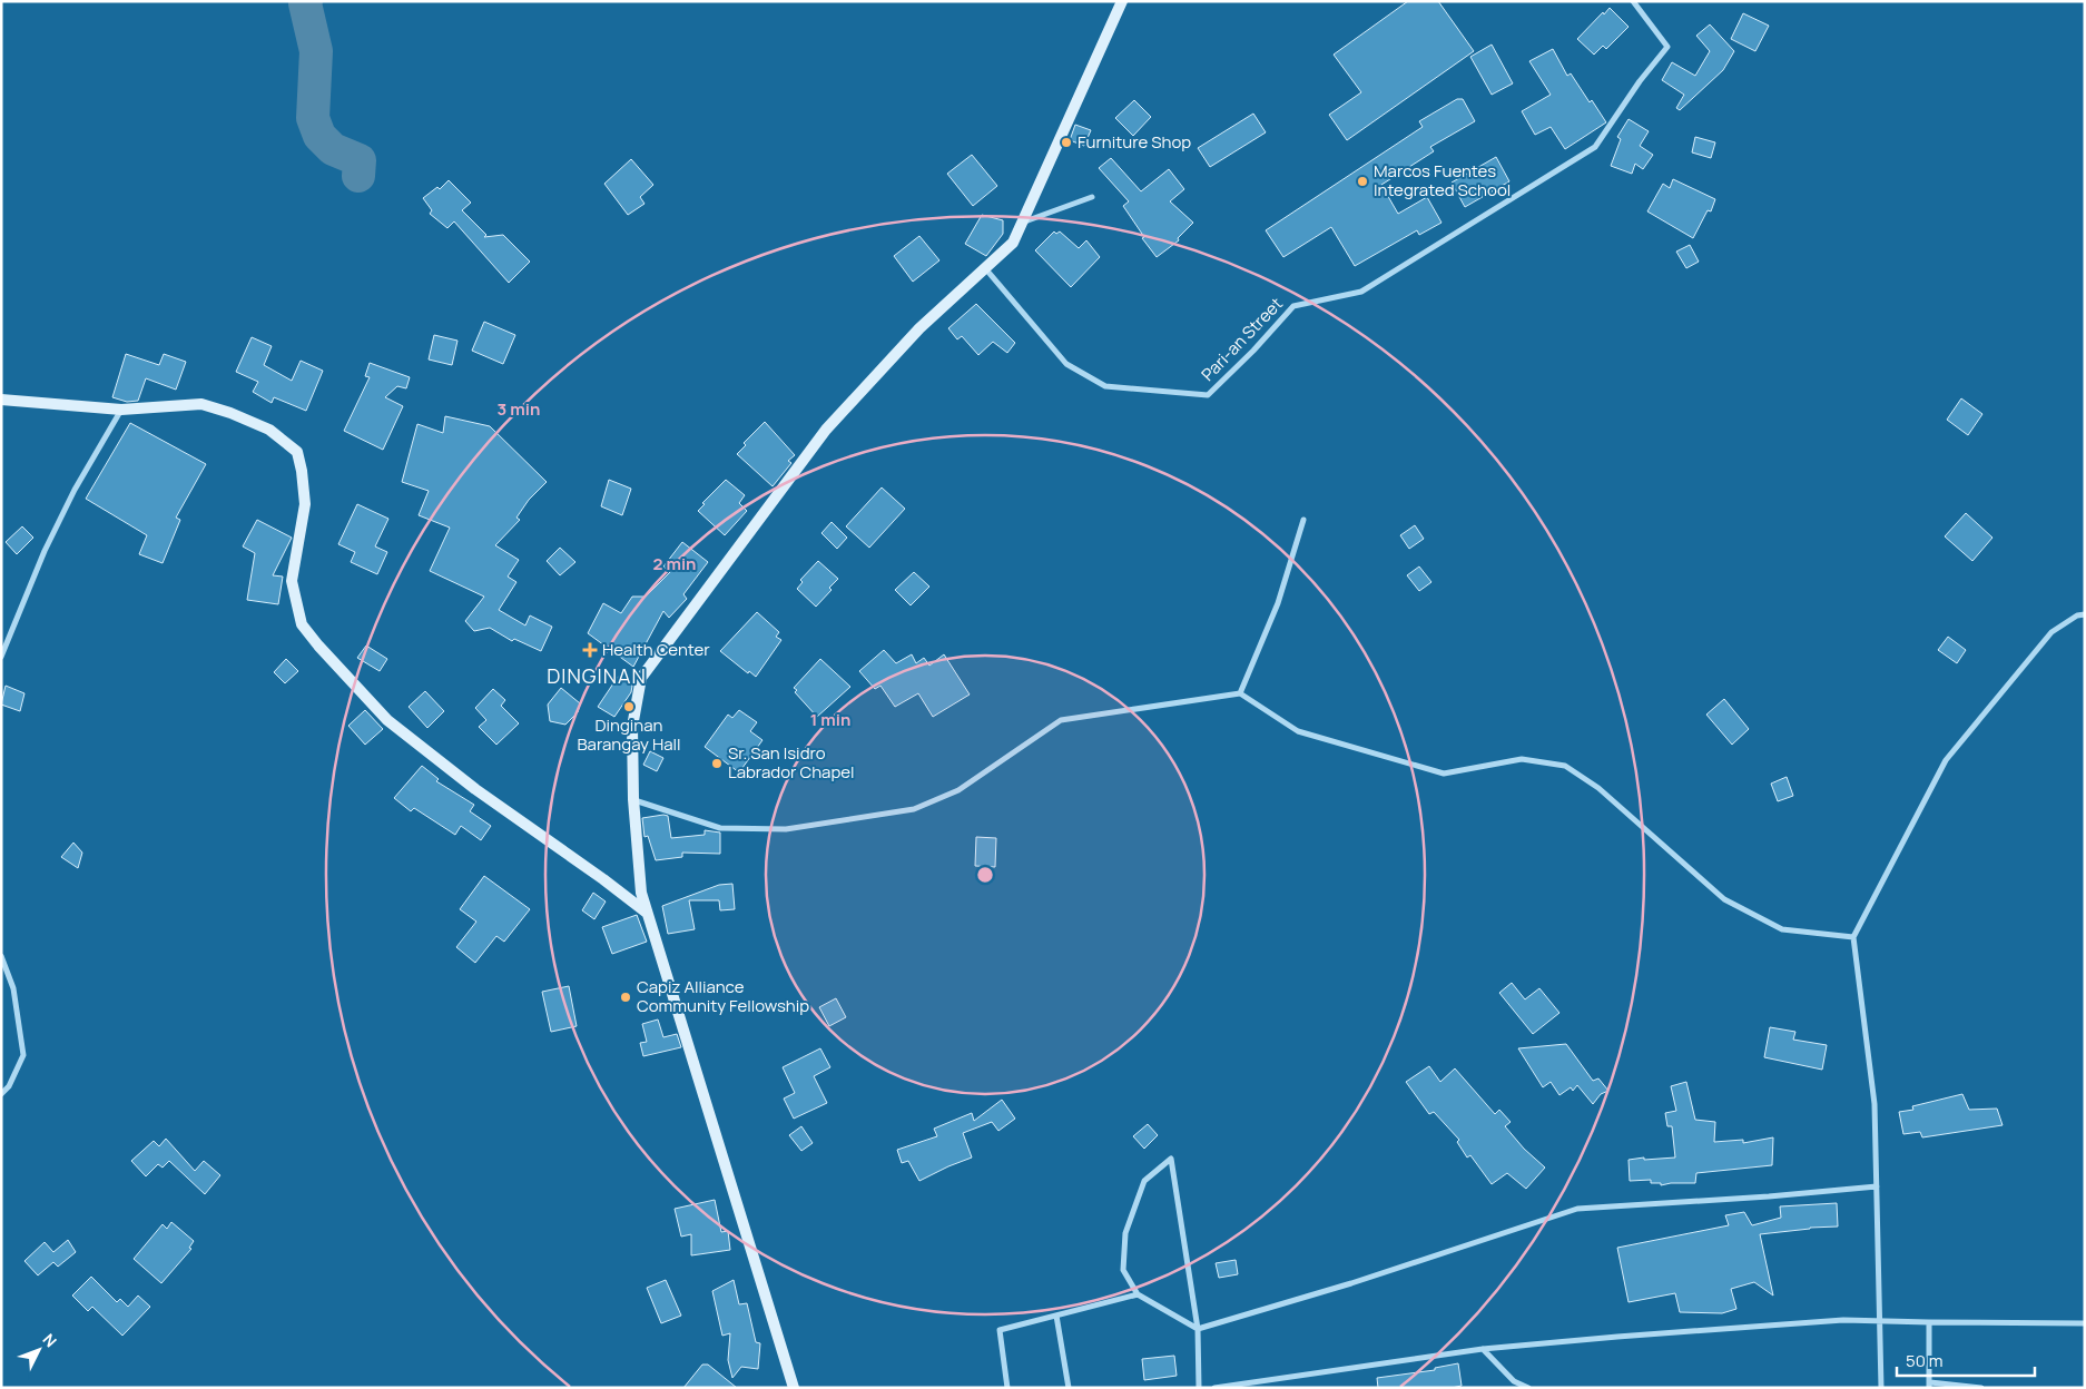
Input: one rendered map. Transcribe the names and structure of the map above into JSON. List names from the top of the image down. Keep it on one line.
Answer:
{"streets":{"street":["Pari-an Street"]},"districts":["DINGINAN"],"places":{"other":["Furniture Shop","Marcos Fuentes Integrated School","Dinginan Barangay Hall","Sr. San Isidro Labrador Chapel","Capiz Alliance Community Fellowship"],"health":["Health Center"]},"scale_bar":"50 m","north":"top right","rings":["3 min","2 min","1 min"]}
